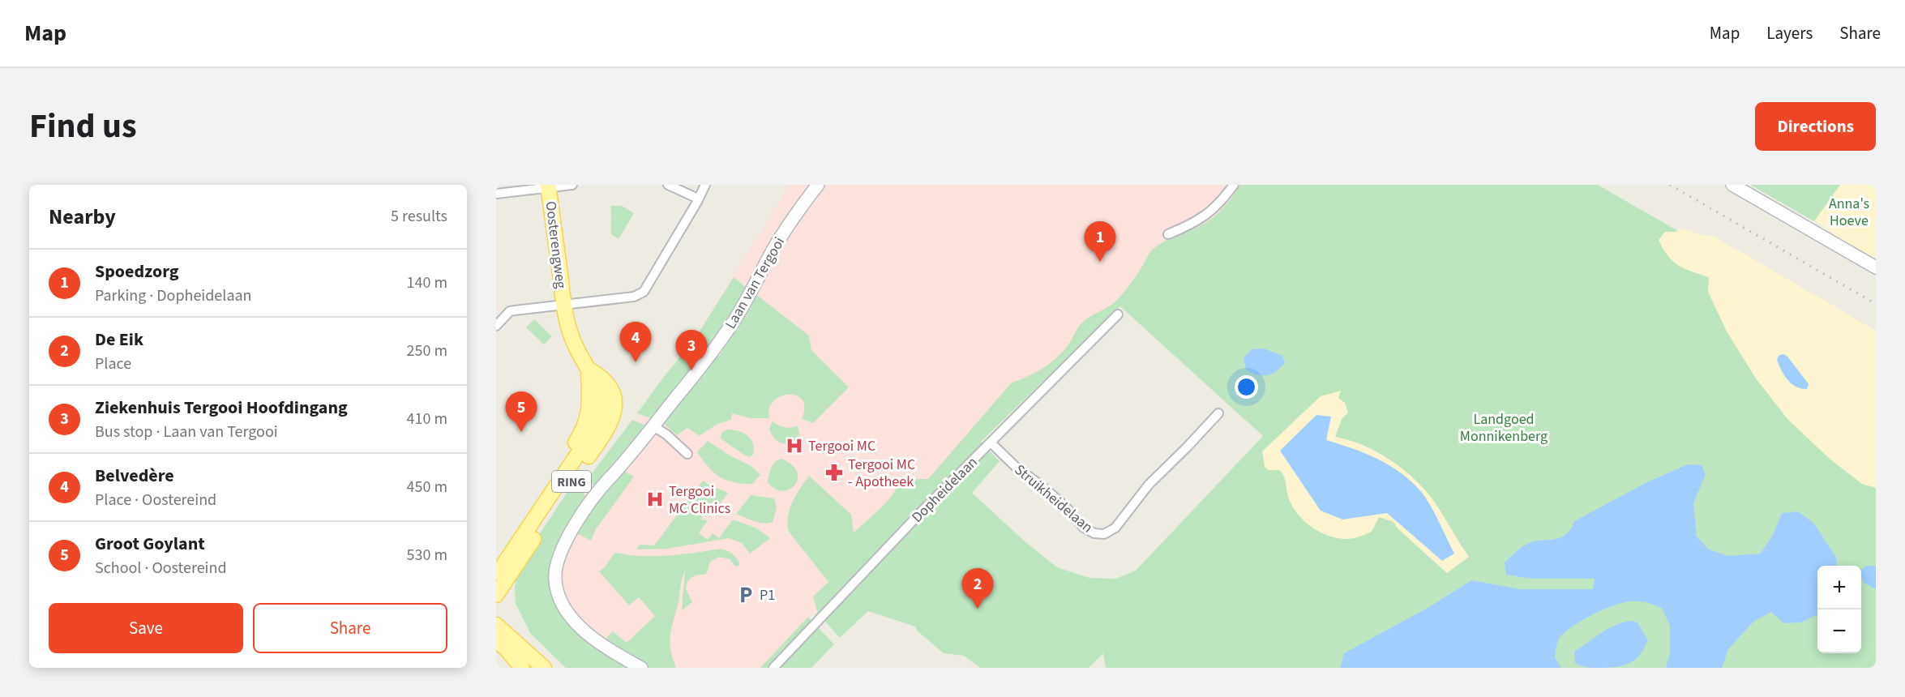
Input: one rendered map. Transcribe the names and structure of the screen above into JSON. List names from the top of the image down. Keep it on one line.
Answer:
{"streets":{"main road":["Oosterengweg","RING"],"street":["Laan van Tergooi","Dopheidelaan","Struikheidelaan"]},"crossings":[["Oosterengweg","RING"],["Dopheidelaan","Struikheidelaan"]],"parks":["Anna's Hoeve","Landgoed Monnikenberg"],"places":{"hospital":["Tergooi MC","Tergooi MC Clinics"],"pharmacy":["Tergooi MC - Apotheek"],"parking":["P1"]},"page":{"header":"Map","nav":["Map","Layers","Share"],"title":"Find us","buttons":["Directions",["Save","Share"]],"heading":["Nearby","5 results"],"pins":["1","4","3","5","2"],"list":[{"mark":"1","name":"Spoedzorg","note":"Parking · Dopheidelaan","value":"140 m"},{"mark":"2","name":"De Eik","note":"Place","value":"250 m"},{"mark":"3","name":"Ziekenhuis Tergooi Hoofdingang","note":"Bus stop · Laan van Tergooi","value":"410 m"},{"mark":"4","name":"Belvedère","note":"Place · Oostereind","value":"450 m"},{"mark":"5","name":"Groot Goylant","note":"School · Oostereind","value":"530 m"}],"map_buttons":["+","−"]}}
